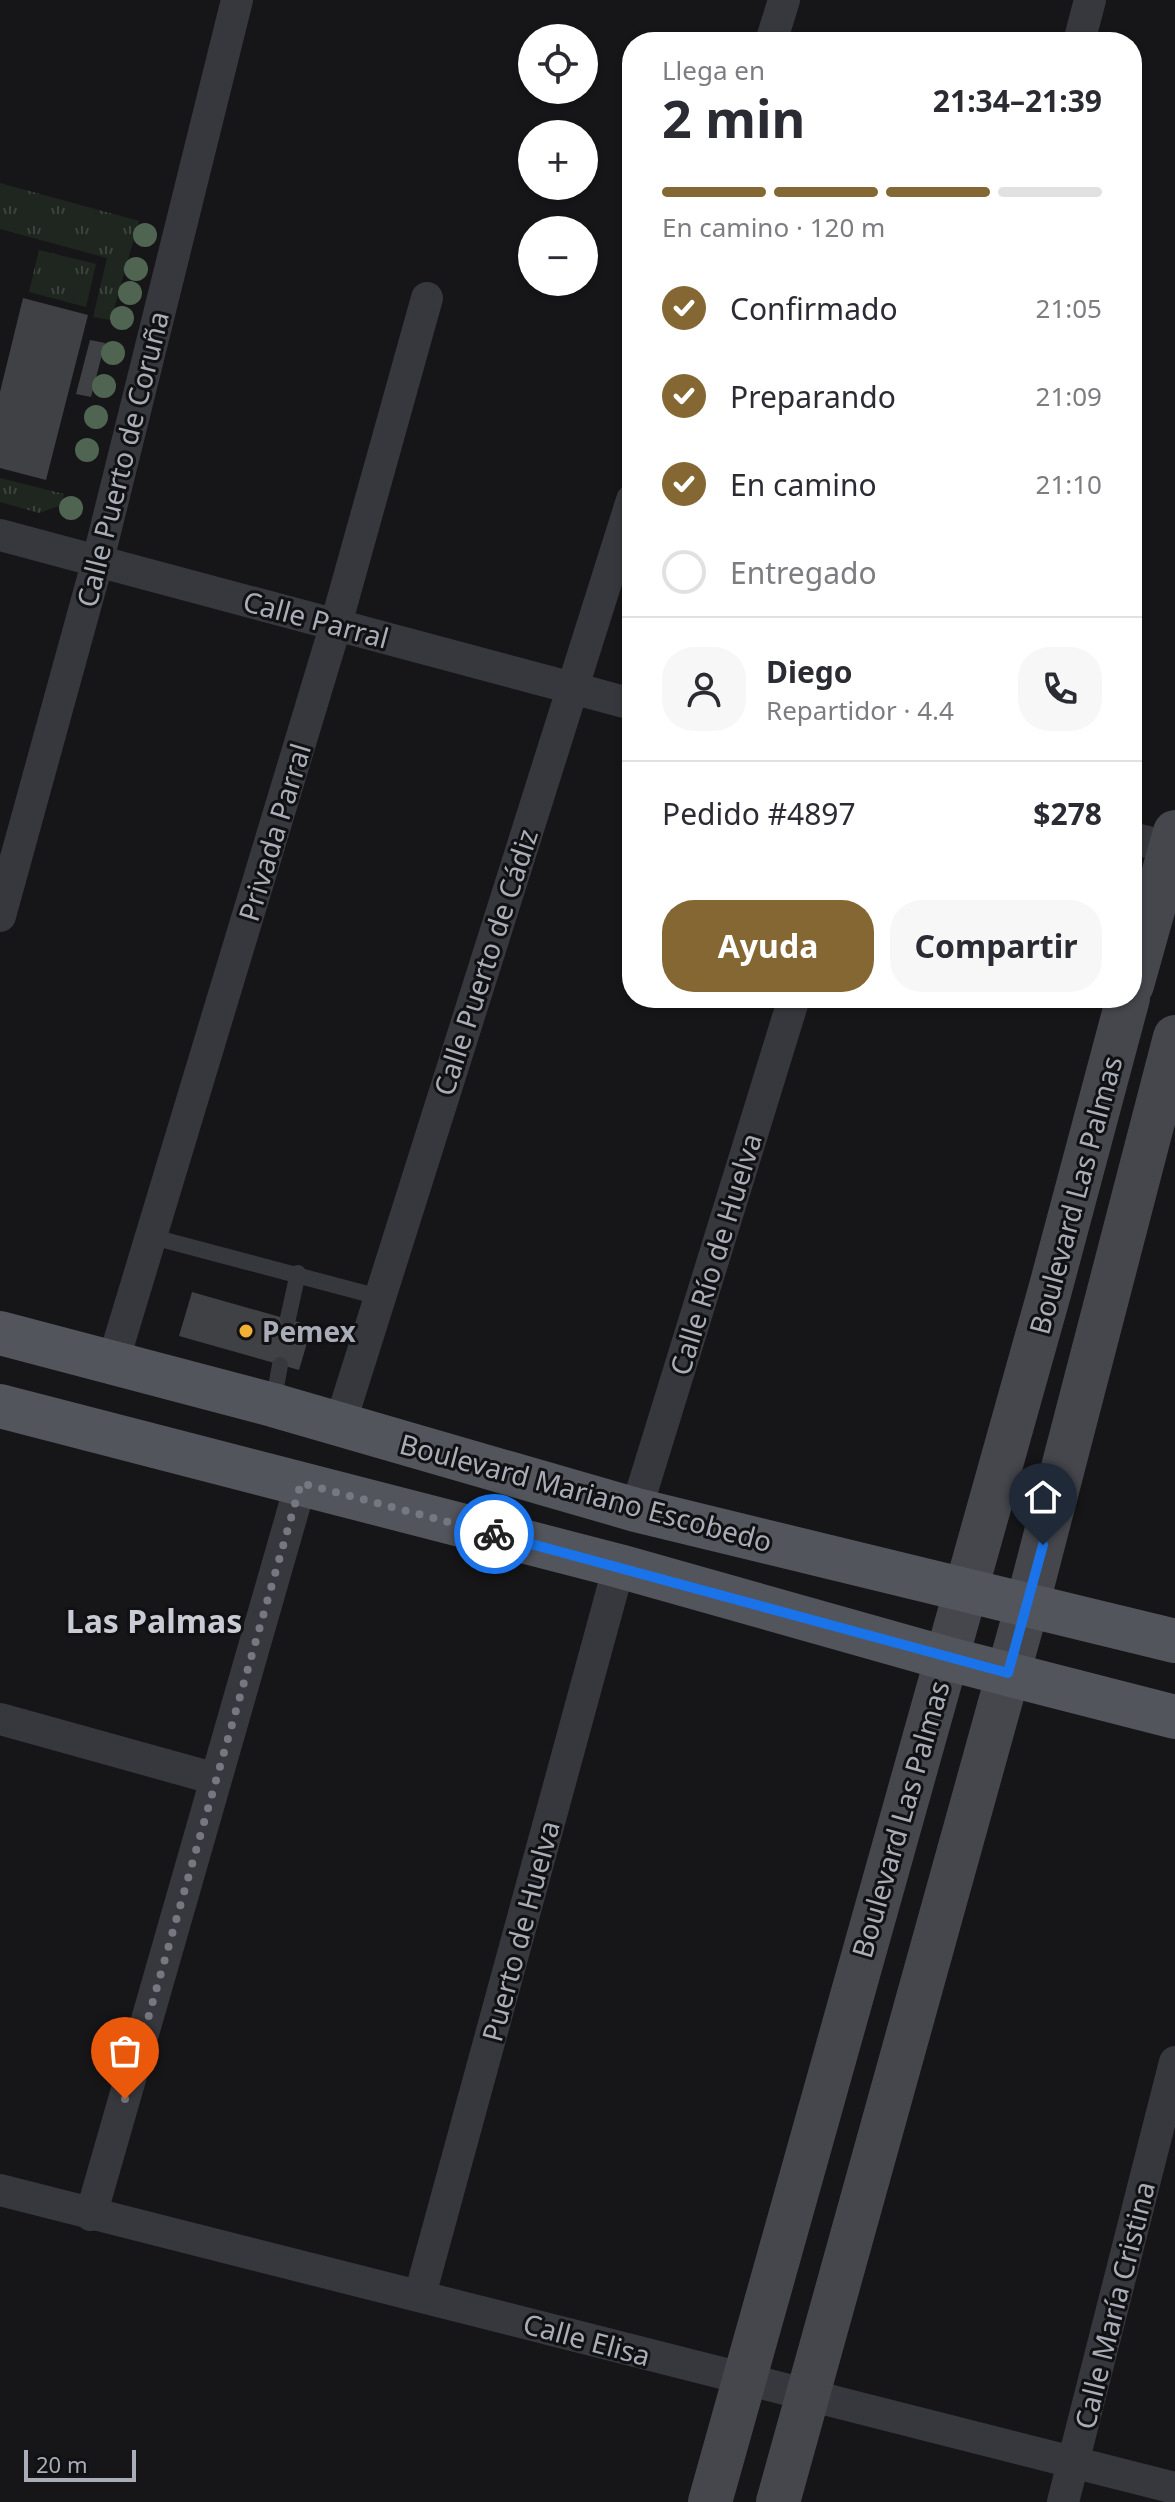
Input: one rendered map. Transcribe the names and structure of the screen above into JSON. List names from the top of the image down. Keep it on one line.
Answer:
{"streets":{"main road":["Boulevard Mariano Escobedo"],"street":["Calle Puerto de Coruña","Calle Parral","Privada Parral","Calle Puerto de Cádiz","Boulevard Las Palmas","Calle Río de Huelva","Puerto de Huelva","Calle María Cristina","Calle Elisa"]},"crossings":[["Calle Puerto de Coruña","Calle Parral"],["Calle Parral","Privada Parral"],["Calle Parral","Calle Puerto de Cádiz"],["Privada Parral","Boulevard Mariano Escobedo"],["Calle Puerto de Cádiz","Boulevard Mariano Escobedo"],["Boulevard Las Palmas","Boulevard Mariano Escobedo"],["Boulevard Las Palmas","Calle Elisa"],["Calle Río de Huelva","Boulevard Mariano Escobedo"],["Puerto de Huelva","Calle Elisa"],["Calle María Cristina","Calle Elisa"]],"districts":["Las Palmas"],"places":["Pemex"],"scale_bar":"20 m","page":{"map_buttons":["+","−"],"heading":["2 min","Llega en","21:34–21:39"],"panel":["Diego","Repartidor · 4.4","Pedido #4897","$278"],"bar":"En camino · 120 m","list":[["Confirmado","21:05"],["Preparando","21:09"],["En camino","21:10"],"Entregado"],"buttons":["Ayuda","Compartir"],"scale":"20 m"}}
